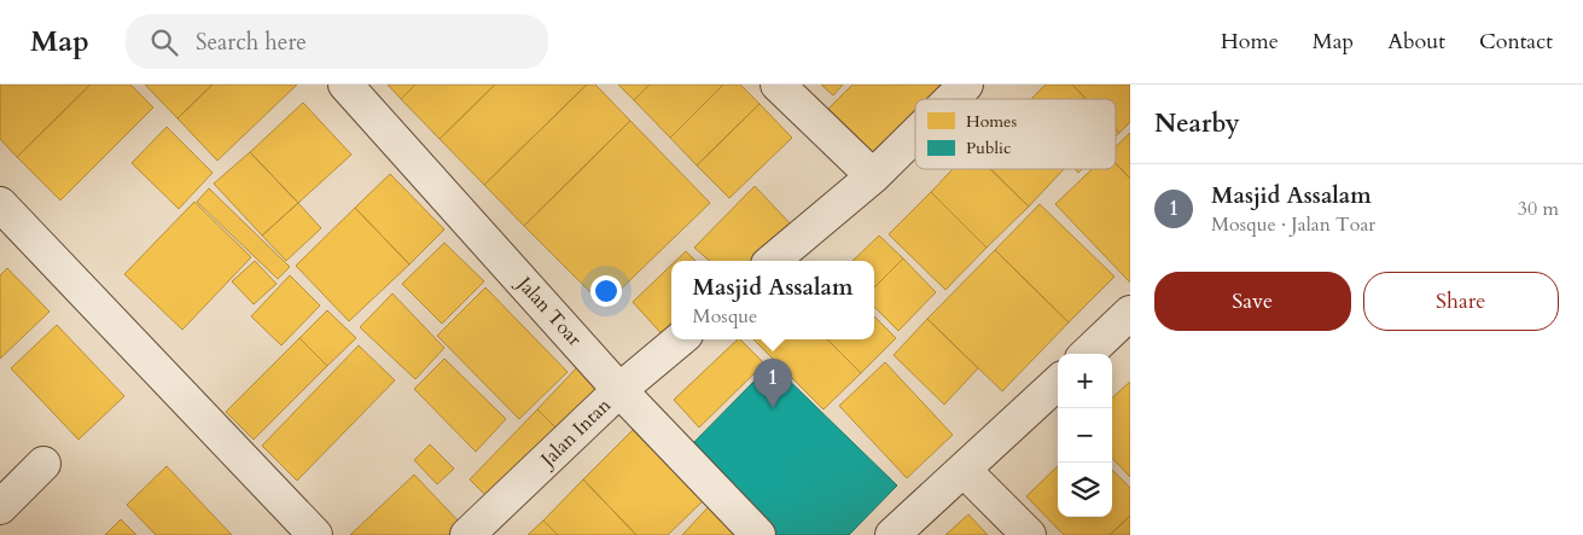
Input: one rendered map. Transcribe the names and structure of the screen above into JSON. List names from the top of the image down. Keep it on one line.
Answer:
{"streets":{"street":["Jalan Toar","Jalan Intan"]},"crossings":[["Jalan Toar","Jalan Intan"]],"legend":["Homes","Public"],"page":{"header":"Map","search":"Search here","nav":["Home","Map","About","Contact"],"heading":"Nearby","list":[{"mark":"1","name":"Masjid Assalam","note":"Mosque · Jalan Toar","value":"30 m"}],"buttons":["Save","Share"],"popup":["Masjid Assalam","Mosque"],"map_buttons":["+","−"],"pins":"1"}}
